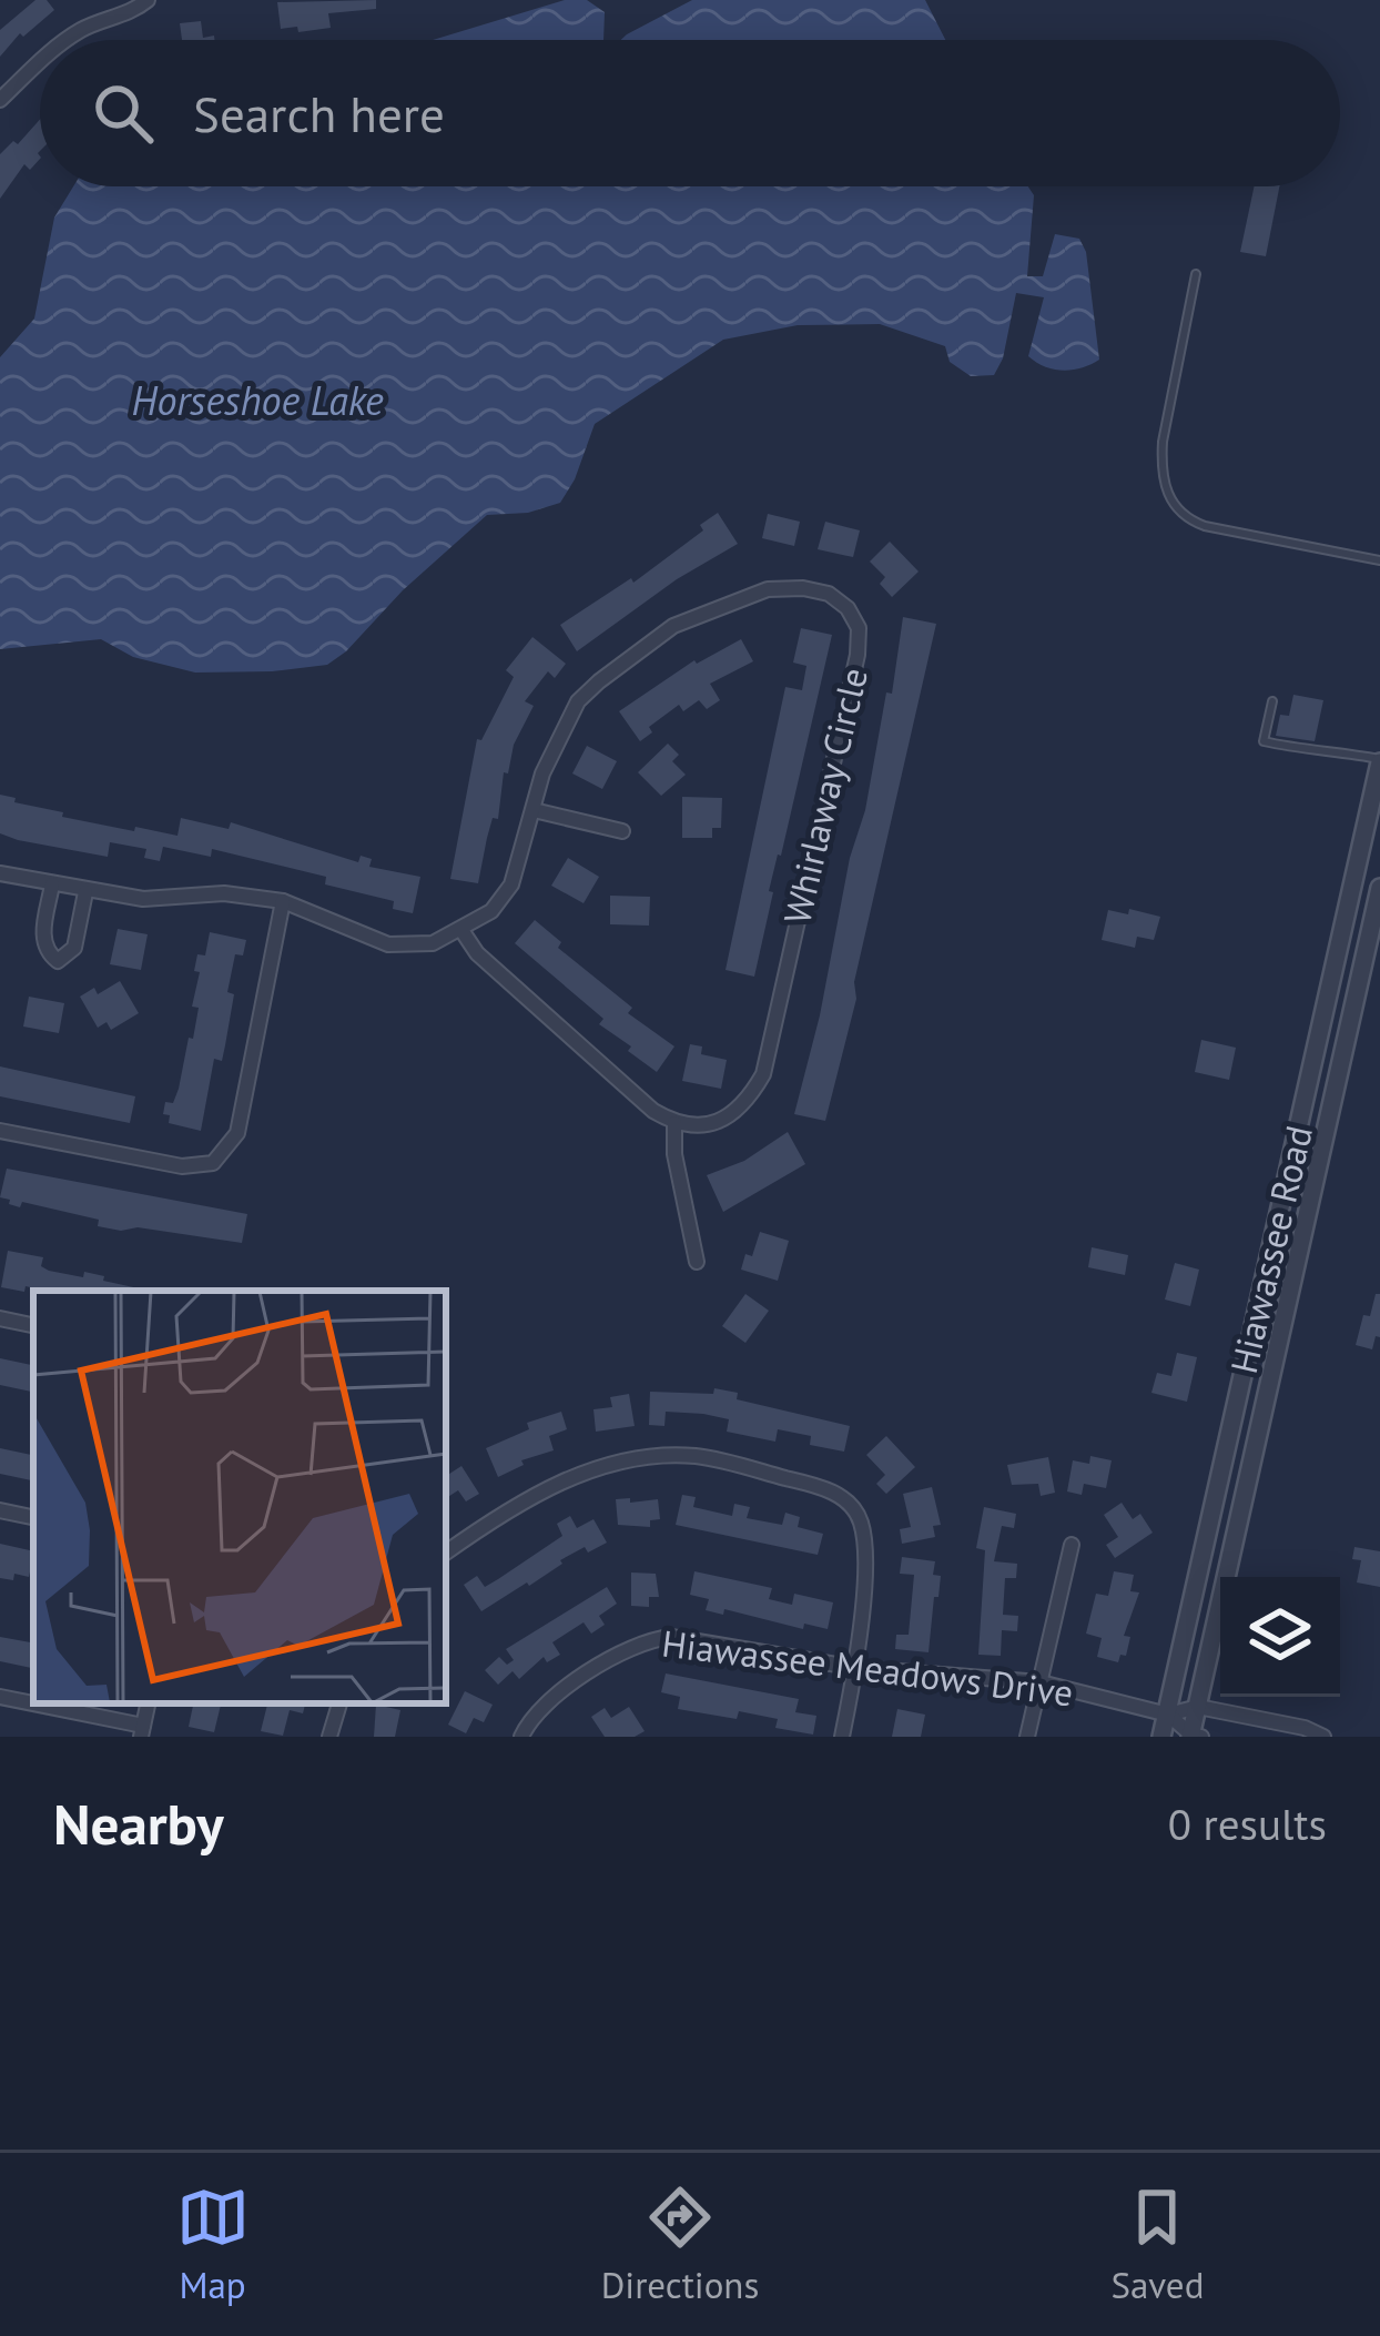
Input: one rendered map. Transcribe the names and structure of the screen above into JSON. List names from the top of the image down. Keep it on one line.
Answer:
{"streets":{"street":["Whirlaway Circle","Hiawassee Road","Hiawassee Meadows Drive"]},"crossings":[["Hiawassee Road","Hiawassee Meadows Drive"]],"water":["Horseshoe Lake"],"page":{"search":"Search here","heading":["Nearby","0 results"],"nav":["Map","Directions","Saved"]}}
